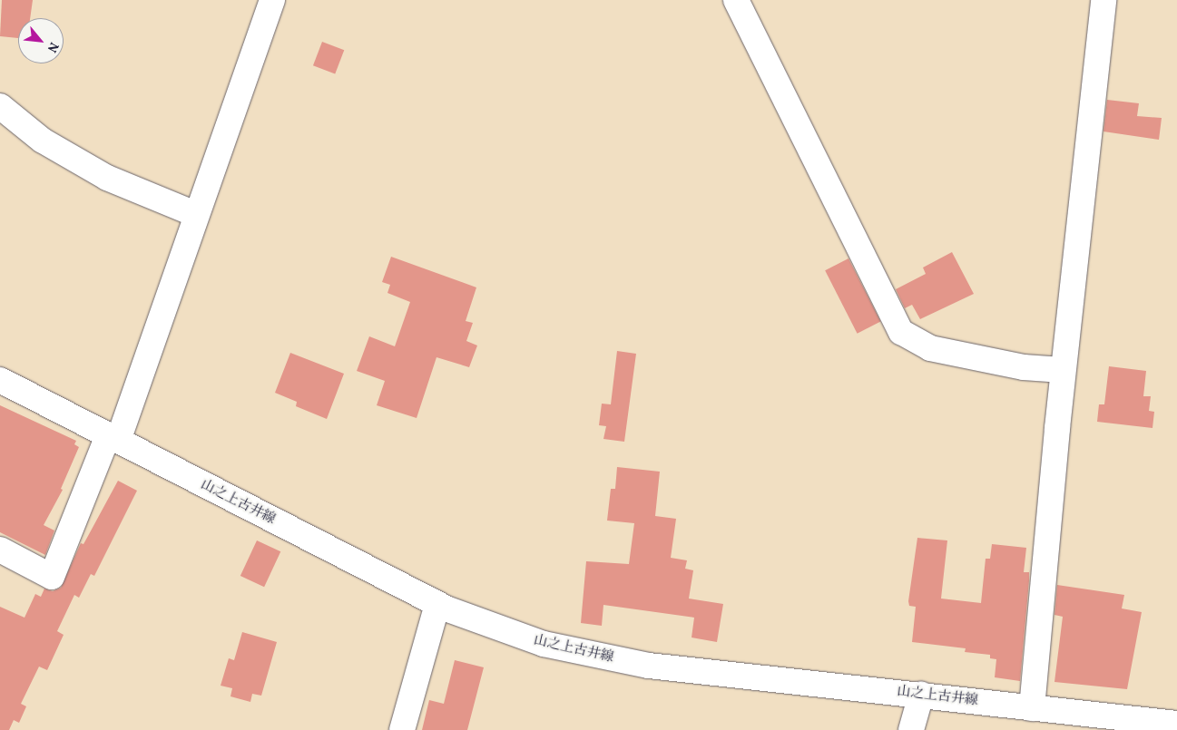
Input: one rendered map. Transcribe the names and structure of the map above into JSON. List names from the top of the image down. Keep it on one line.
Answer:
{"streets":{"street":["山之上古井線"]},"north":"bottom right"}
